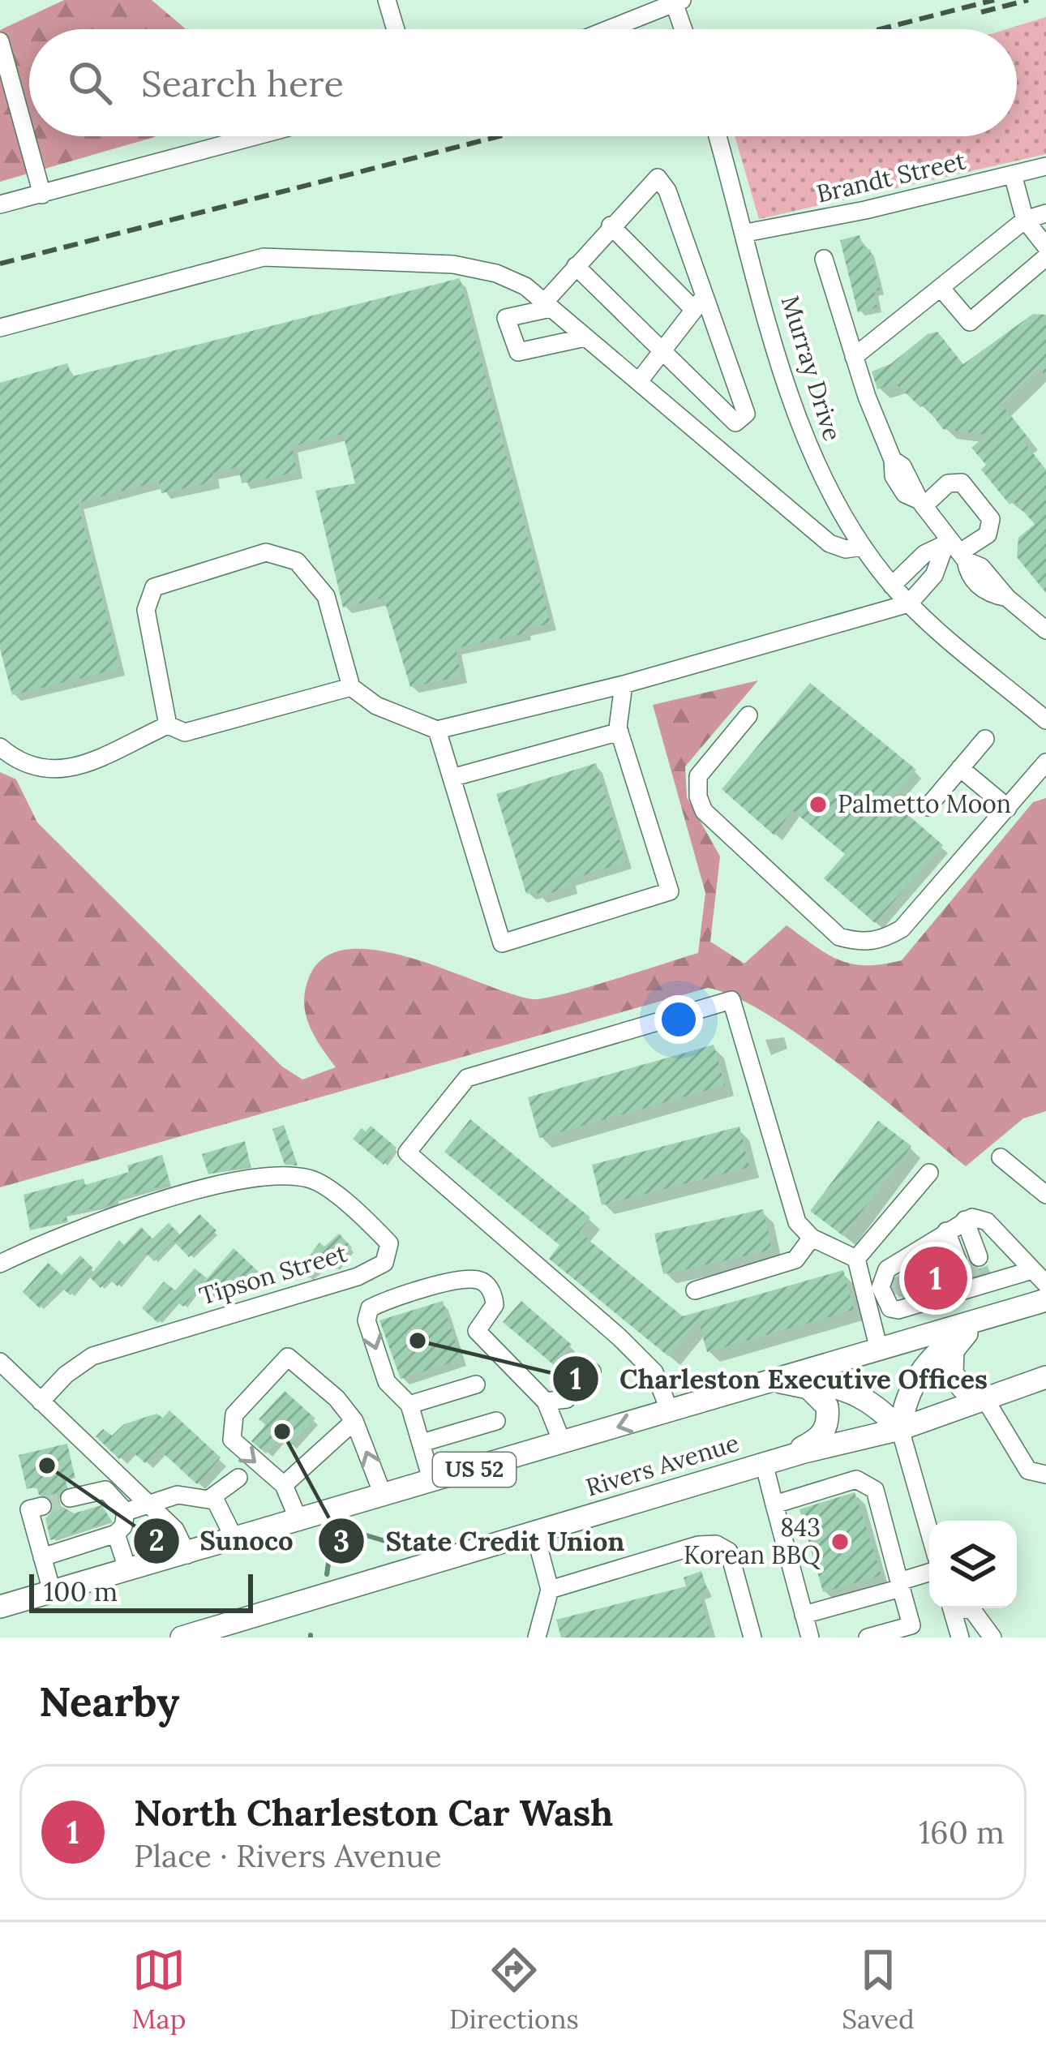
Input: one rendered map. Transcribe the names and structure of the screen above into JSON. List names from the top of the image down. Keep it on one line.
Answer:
{"streets":{"main road":["Rivers Avenue","US 52"],"street":["Brandt Street","Murray Drive","Tipson Street"]},"crossings":[["Brandt Street","Murray Drive"]],"places":["Palmetto Moon","Charleston Executive Offices","State Credit Union","Sunoco","843 Korean BBQ"],"scale_bar":"100 m","page":{"search":"Search here","pins":"1","scale":"100 m","heading":"Nearby","list":[{"mark":"1","name":"North Charleston Car Wash","note":"Place · Rivers Avenue","value":"160 m"}],"nav":["Map","Directions","Saved"]}}
